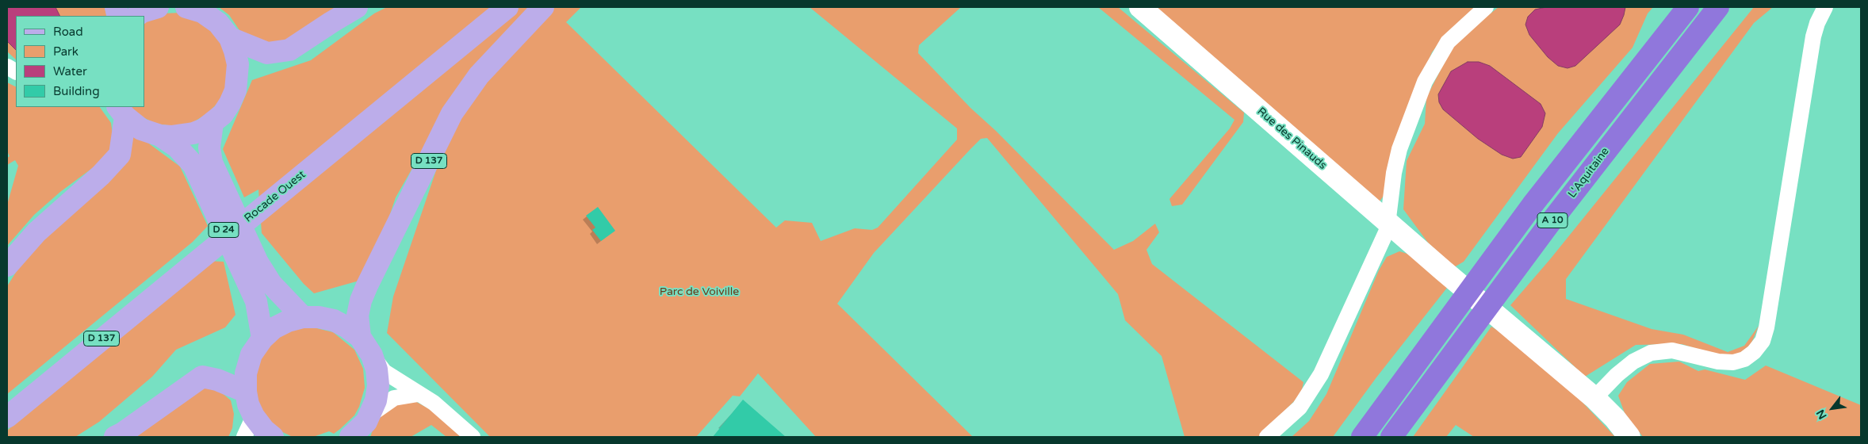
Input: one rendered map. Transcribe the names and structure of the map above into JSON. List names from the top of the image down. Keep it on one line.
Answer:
{"streets":{"highway":["L'Aquitaine","A 10"],"main road":["D 137","Rocade Ouest","D 24"],"street":["Rue des Pinauds"]},"parks":["Parc de Voiville"],"legend":["Road","Park","Water","Building"],"north":"bottom left"}
